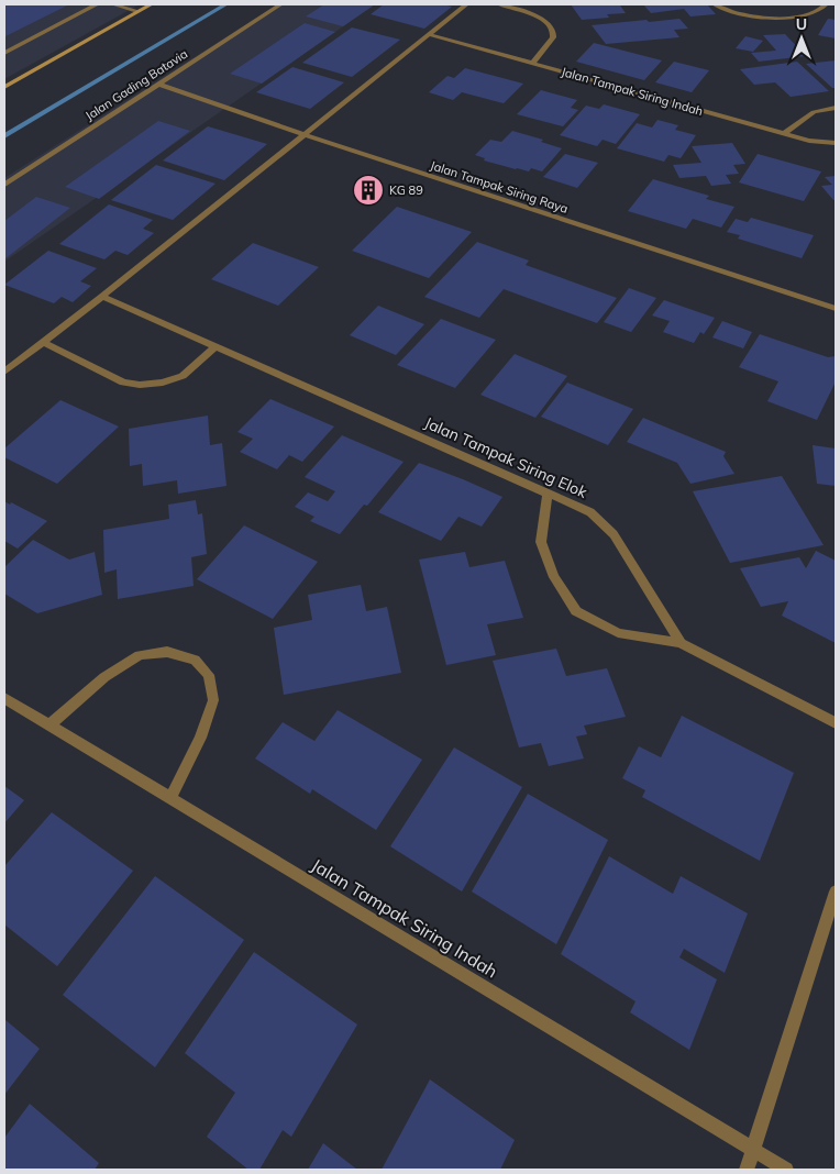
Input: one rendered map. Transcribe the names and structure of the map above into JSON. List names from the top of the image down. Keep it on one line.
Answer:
{"streets":{"street":["Jalan Gading Batavia","Jalan Tampak Siring Indah","Jalan Tampak Siring Raya","Jalan Tampak Siring Elok"]},"crossings":[["Jalan Gading Batavia","Jalan Tampak Siring Raya"]],"places":{"building":["KG 89"]},"north":"top"}
